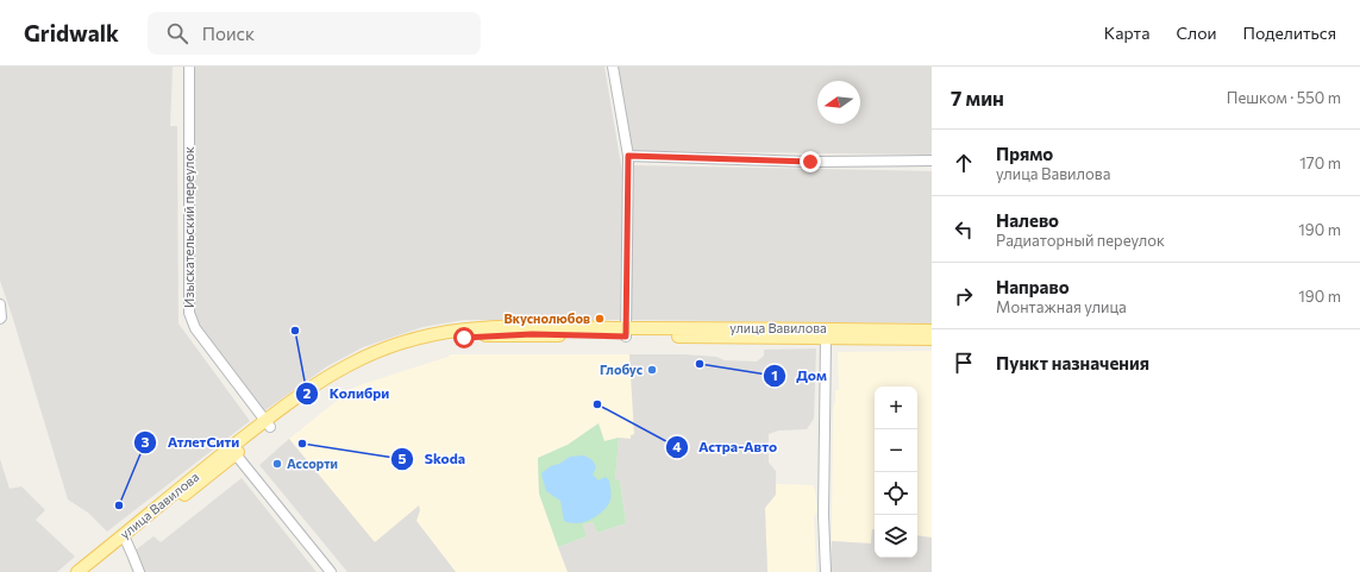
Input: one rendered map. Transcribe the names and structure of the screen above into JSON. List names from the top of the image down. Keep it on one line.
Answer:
{"streets":{"main road":["улица Вавилова"],"street":["Изыскательский переулок"]},"crossings":[["Изыскательский переулок","улица Вавилова"]],"places":["Вкуснолюбов","Колибри","Дом","Глобус","Астра-Авто","Skoda","Ассорти","АтлетСити"],"north":"left","page":{"header":"Gridwalk","search":"Поиск","nav":["Карта","Слои","Поделиться"],"heading":["7 мин","Пешком · 550 m"],"list":[["Прямо","улица Вавилова","170 m"],["Налево","Радиаторный переулок","190 m"],["Направо","Монтажная улица","190 m"],"Пункт назначения"],"map_buttons":["+","−"]}}
